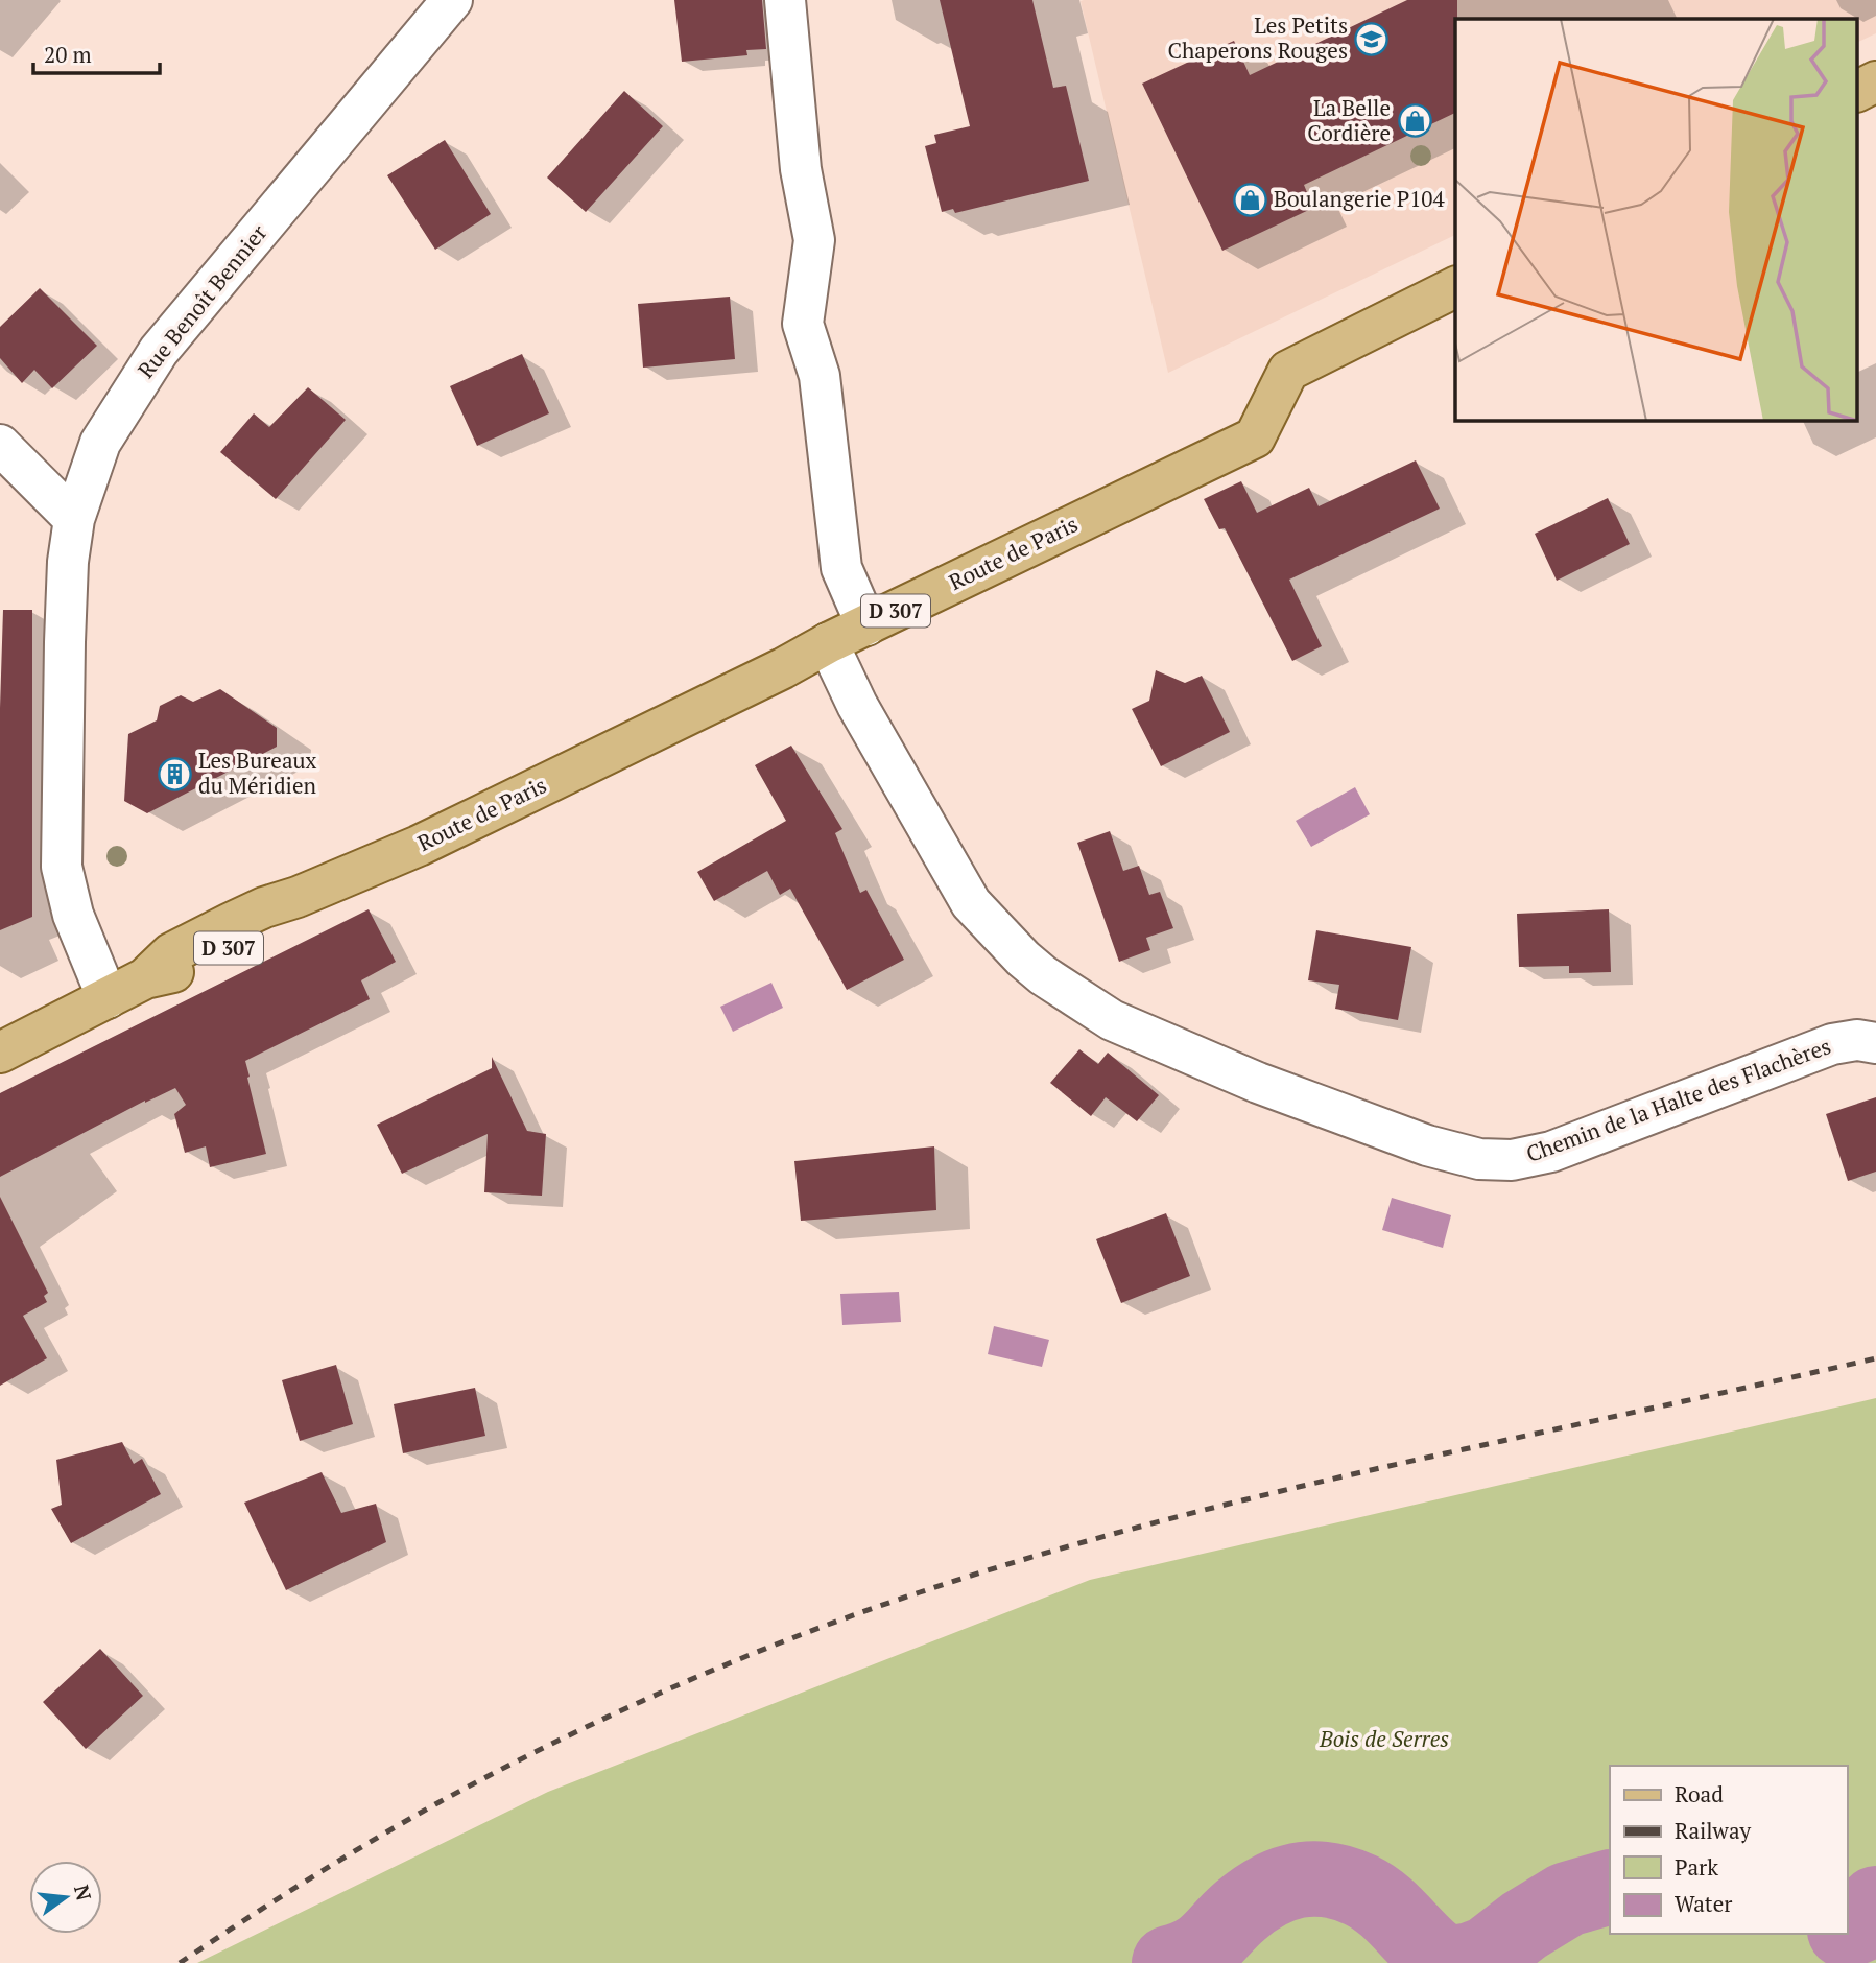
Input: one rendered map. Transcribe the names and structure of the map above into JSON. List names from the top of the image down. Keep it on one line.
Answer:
{"streets":{"main road":["Route de Paris","D 307"],"street":["Rue Benoît Bennier","Chemin de la Halte des Flachères"]},"crossings":[["Rue Benoît Bennier","Route de Paris"],["Route de Paris","Chemin de la Halte des Flachères"]],"parks":["Bois de Serres"],"places":{"school or university":["Les Petits Chaperons Rouges"],"shop":["La Belle Cordière","Boulangerie P104"],"building":["Les Bureaux du Méridien"]},"legend":["Road","Railway","Park","Water"],"scale_bar":"20 m","north":"right"}
